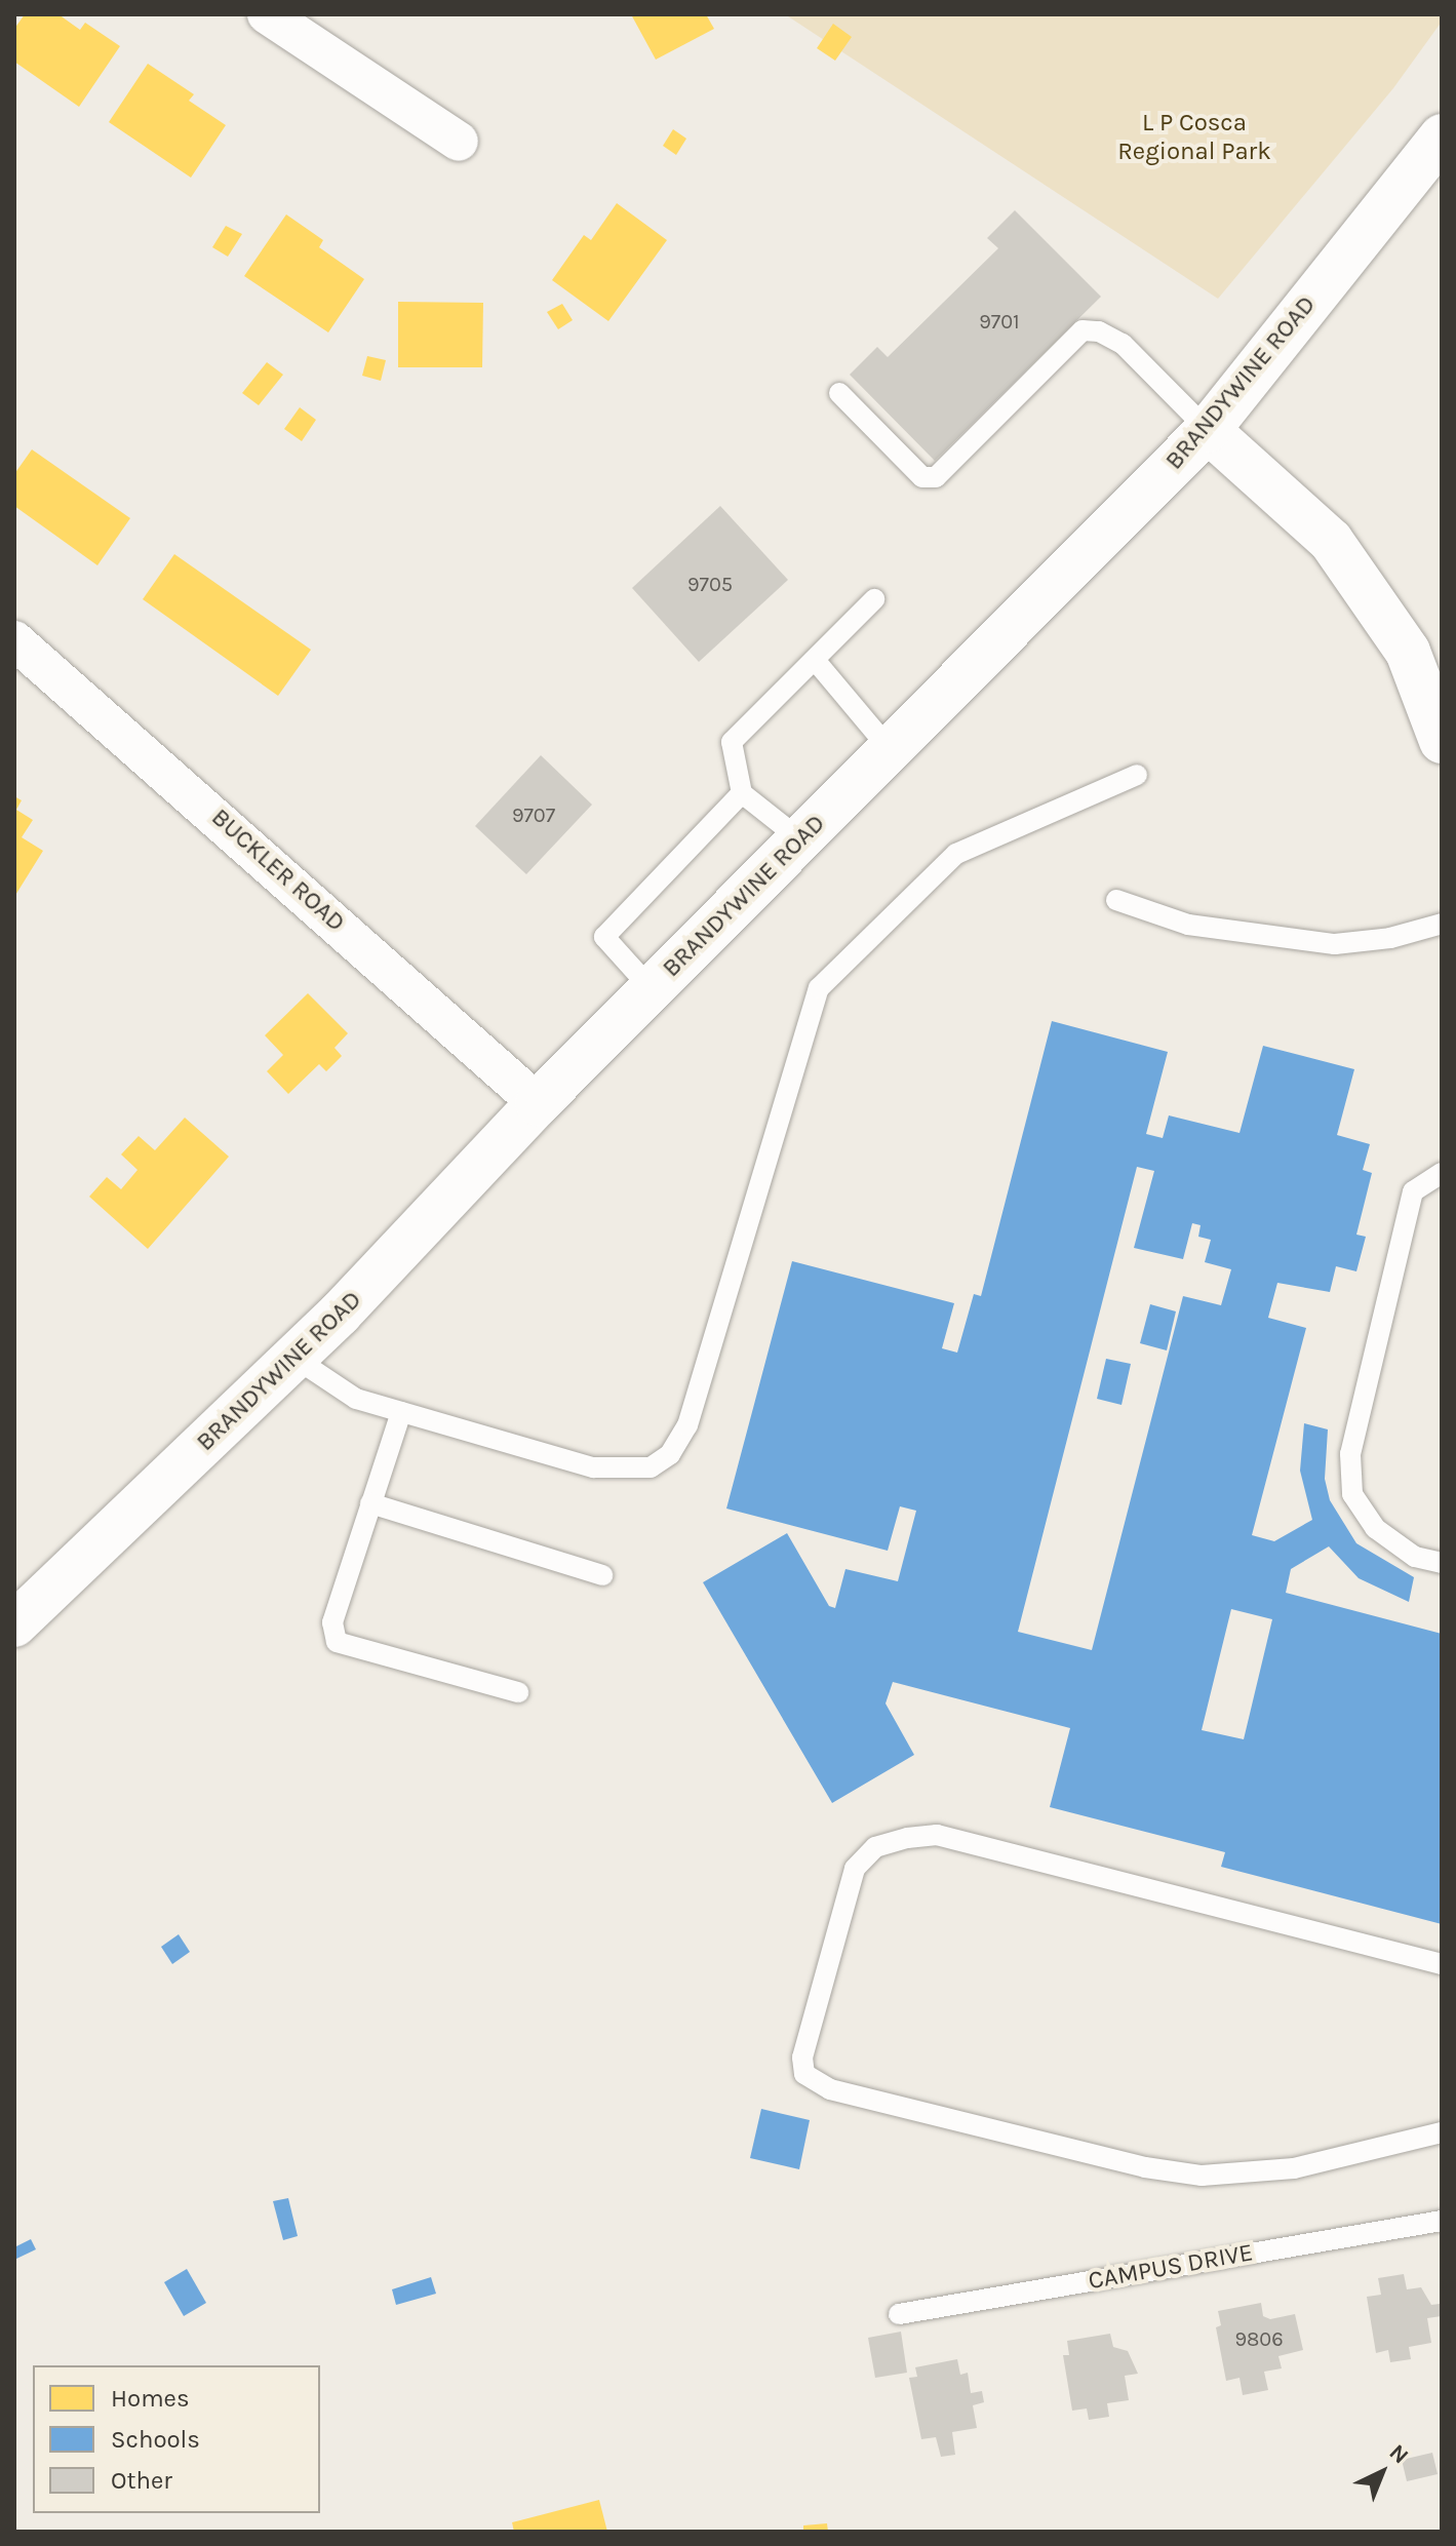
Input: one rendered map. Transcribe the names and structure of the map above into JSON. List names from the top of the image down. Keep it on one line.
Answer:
{"streets":{"main road":["BRANDYWINE ROAD"],"street":["BUCKLER ROAD"],"lane":["CAMPUS DRIVE"]},"crossings":[["BRANDYWINE ROAD","BUCKLER ROAD"]],"parks":["L P Cosca Regional Park"],"house_numbers":["9701","9705","9707","9806"],"legend":["Homes","Schools","Other"],"north":"top right"}
